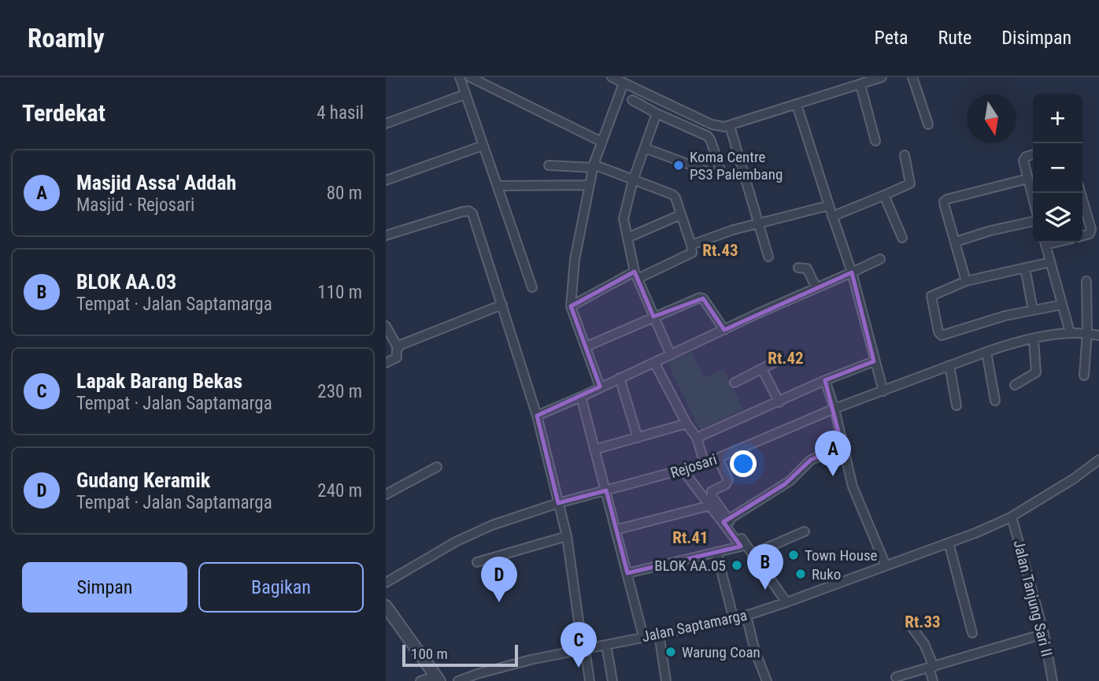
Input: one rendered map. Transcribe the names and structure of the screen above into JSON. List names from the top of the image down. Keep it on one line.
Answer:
{"streets":{"street":["Rejosari","Jalan Tanjung Sari II","Jalan Saptamarga"]},"crossings":[["Jalan Tanjung Sari II","Jalan Saptamarga"]],"districts":["Rt.43","Rt.42","Rt.41","Rt.33"],"places":["Koma Centre PS3 Palembang","Town House","BLOK AA.05","Ruko","Warung Coan"],"scale_bar":"100 m","north":"bottom","page":{"header":"Roamly","nav":["Peta","Rute","Disimpan"],"heading":["Terdekat","4 hasil"],"map_buttons":["+","−"],"list":[{"mark":"A","name":"Masjid Assa' Addah","note":"Masjid · Rejosari","value":"80 m"},{"mark":"B","name":"BLOK AA.03","note":"Tempat · Jalan Saptamarga","value":"110 m"},{"mark":"C","name":"Lapak Barang Bekas","note":"Tempat · Jalan Saptamarga","value":"230 m"},{"mark":"D","name":"Gudang Keramik","note":"Tempat · Jalan Saptamarga","value":"240 m"}],"pins":["A","B","D","C"],"buttons":["Simpan","Bagikan"],"scale":"100 m"}}
